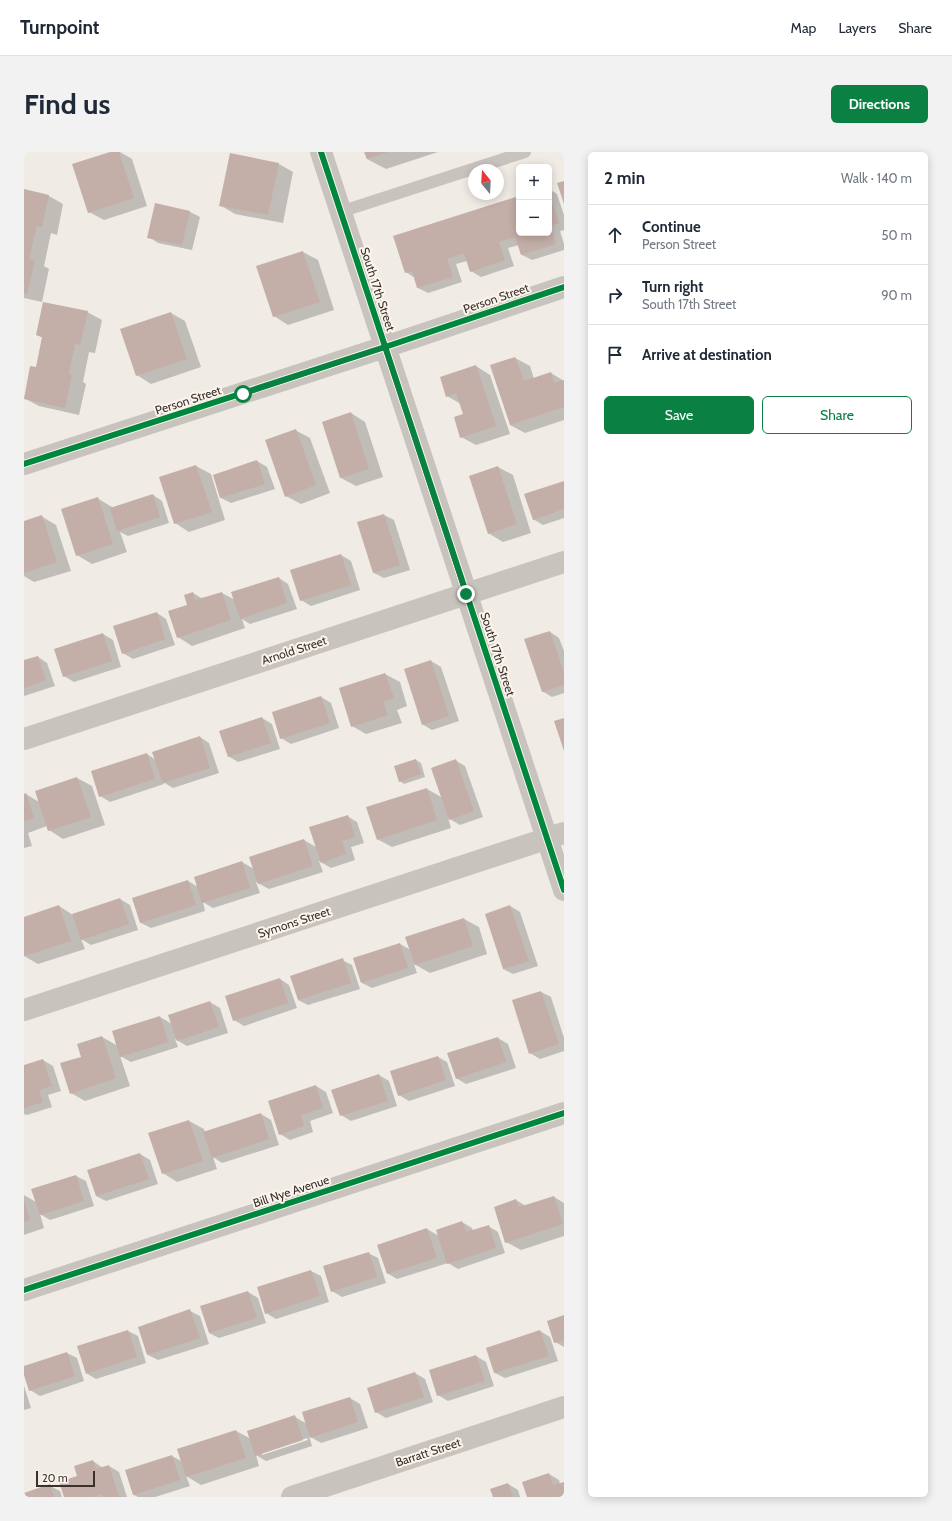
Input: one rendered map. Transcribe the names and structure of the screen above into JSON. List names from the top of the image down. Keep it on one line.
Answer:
{"streets":{"street":["South 17th Street","Person Street","Arnold Street","Symons Street","Bill Nye Avenue","Barratt Street"]},"crossings":[["South 17th Street","Person Street"],["South 17th Street","Arnold Street"],["South 17th Street","Symons Street"]],"scale_bar":"20 m","north":"top","page":{"header":"Turnpoint","nav":["Map","Layers","Share"],"buttons":["Directions",["Save","Share"]],"title":"Find us","heading":["2 min","Walk · 140 m"],"map_buttons":["+","−"],"list":[["Continue","Person Street","50 m"],["Turn right","South 17th Street","90 m"],"Arrive at destination"],"scale":"20 m"}}
